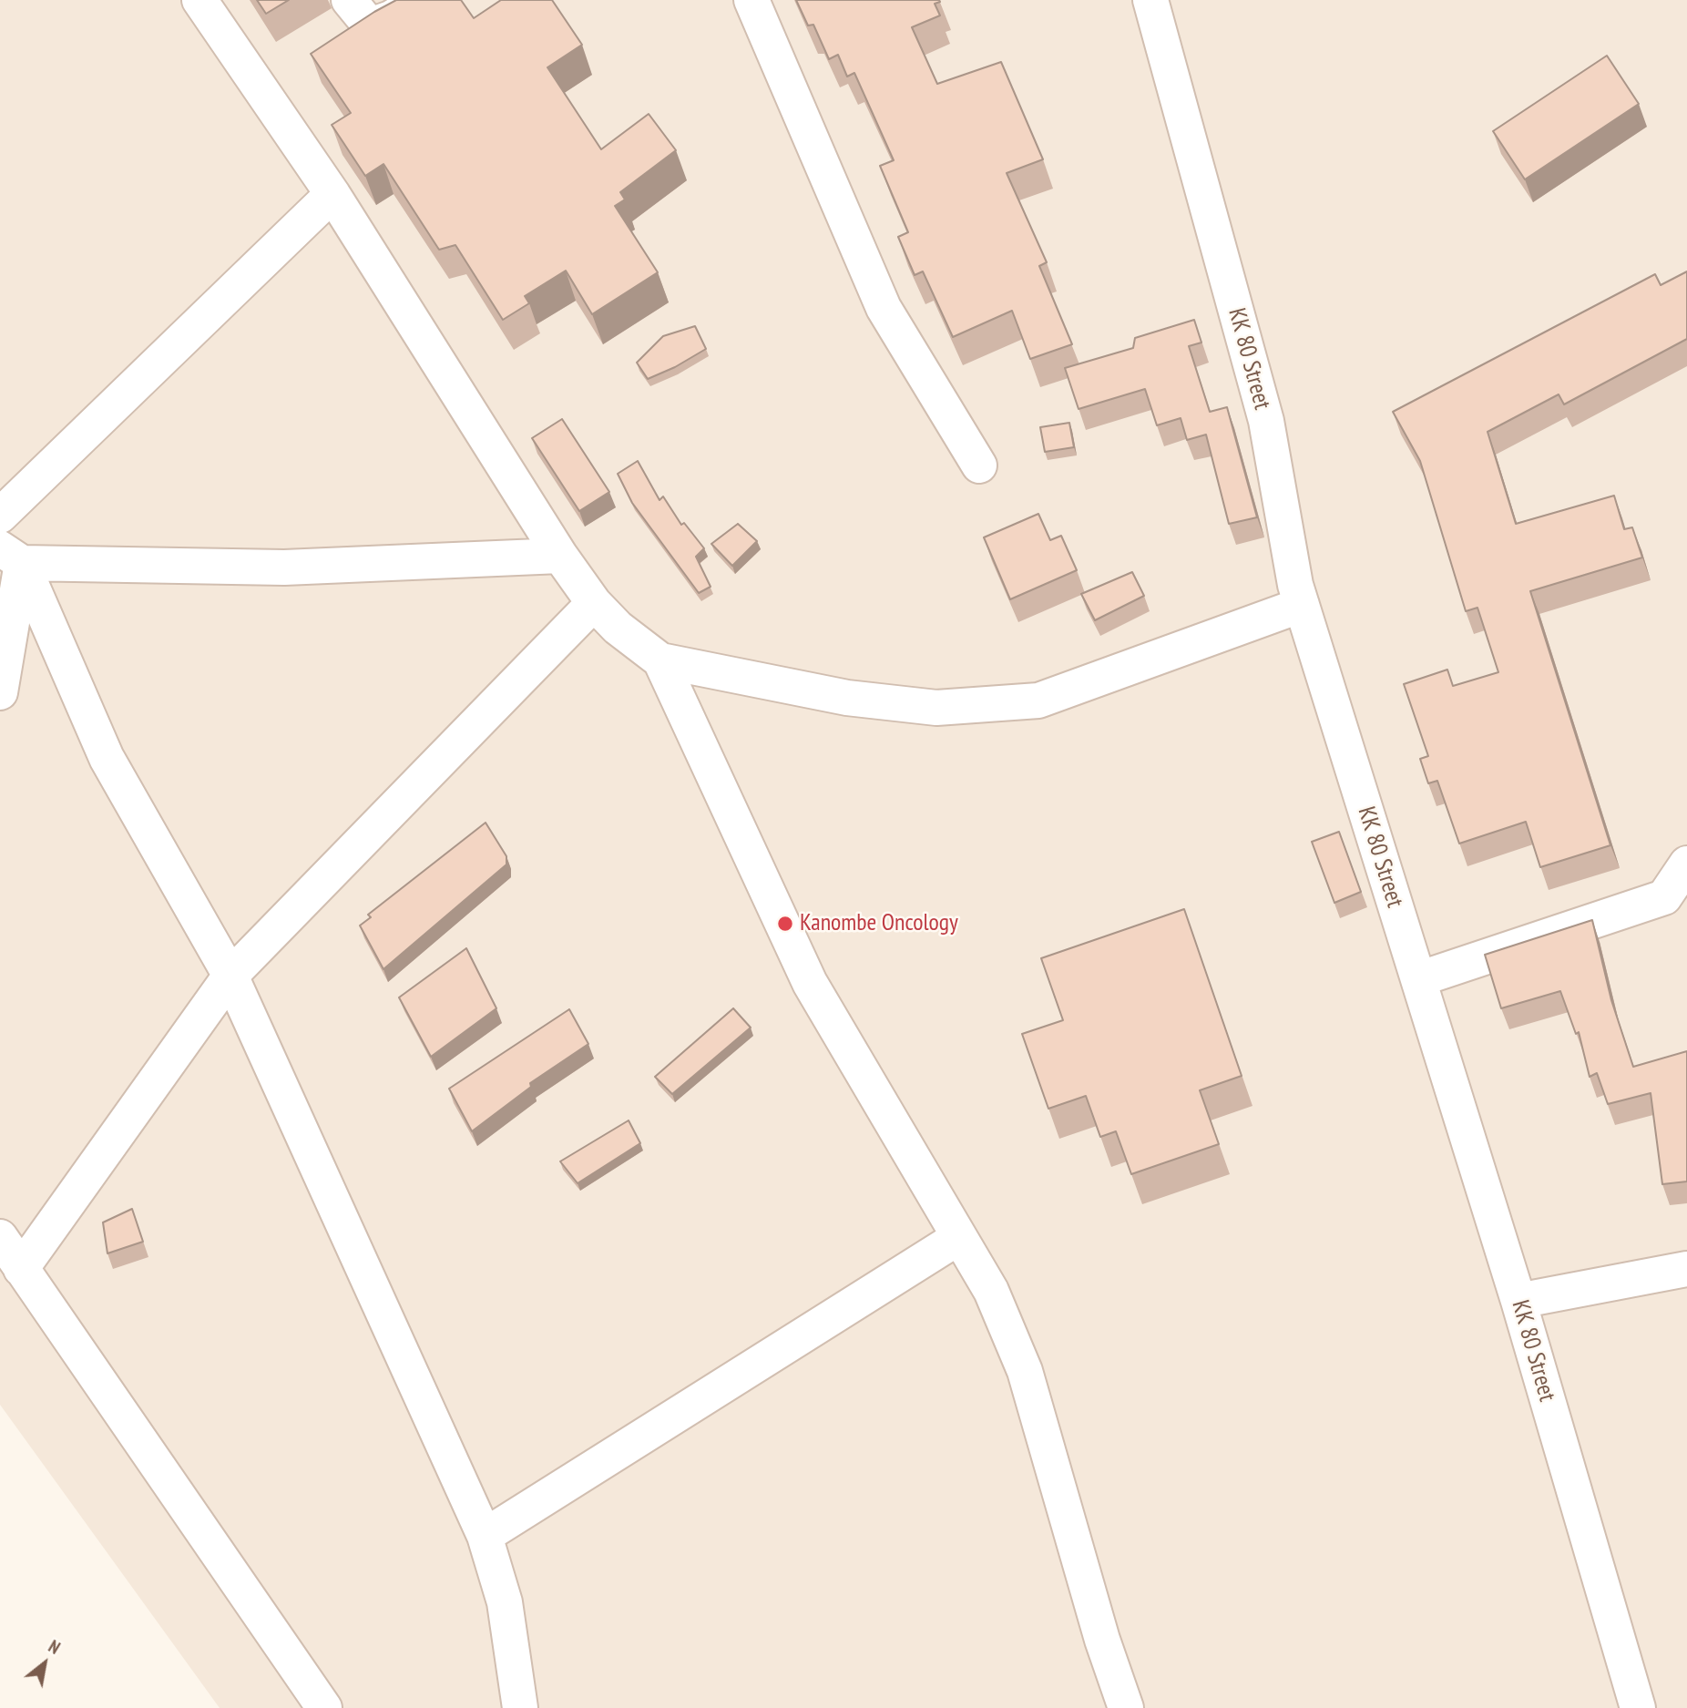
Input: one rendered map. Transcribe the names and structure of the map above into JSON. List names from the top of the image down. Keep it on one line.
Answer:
{"streets":{"street":["KK 80 Street"]},"places":["Kanombe Oncology"],"north":"top right"}
